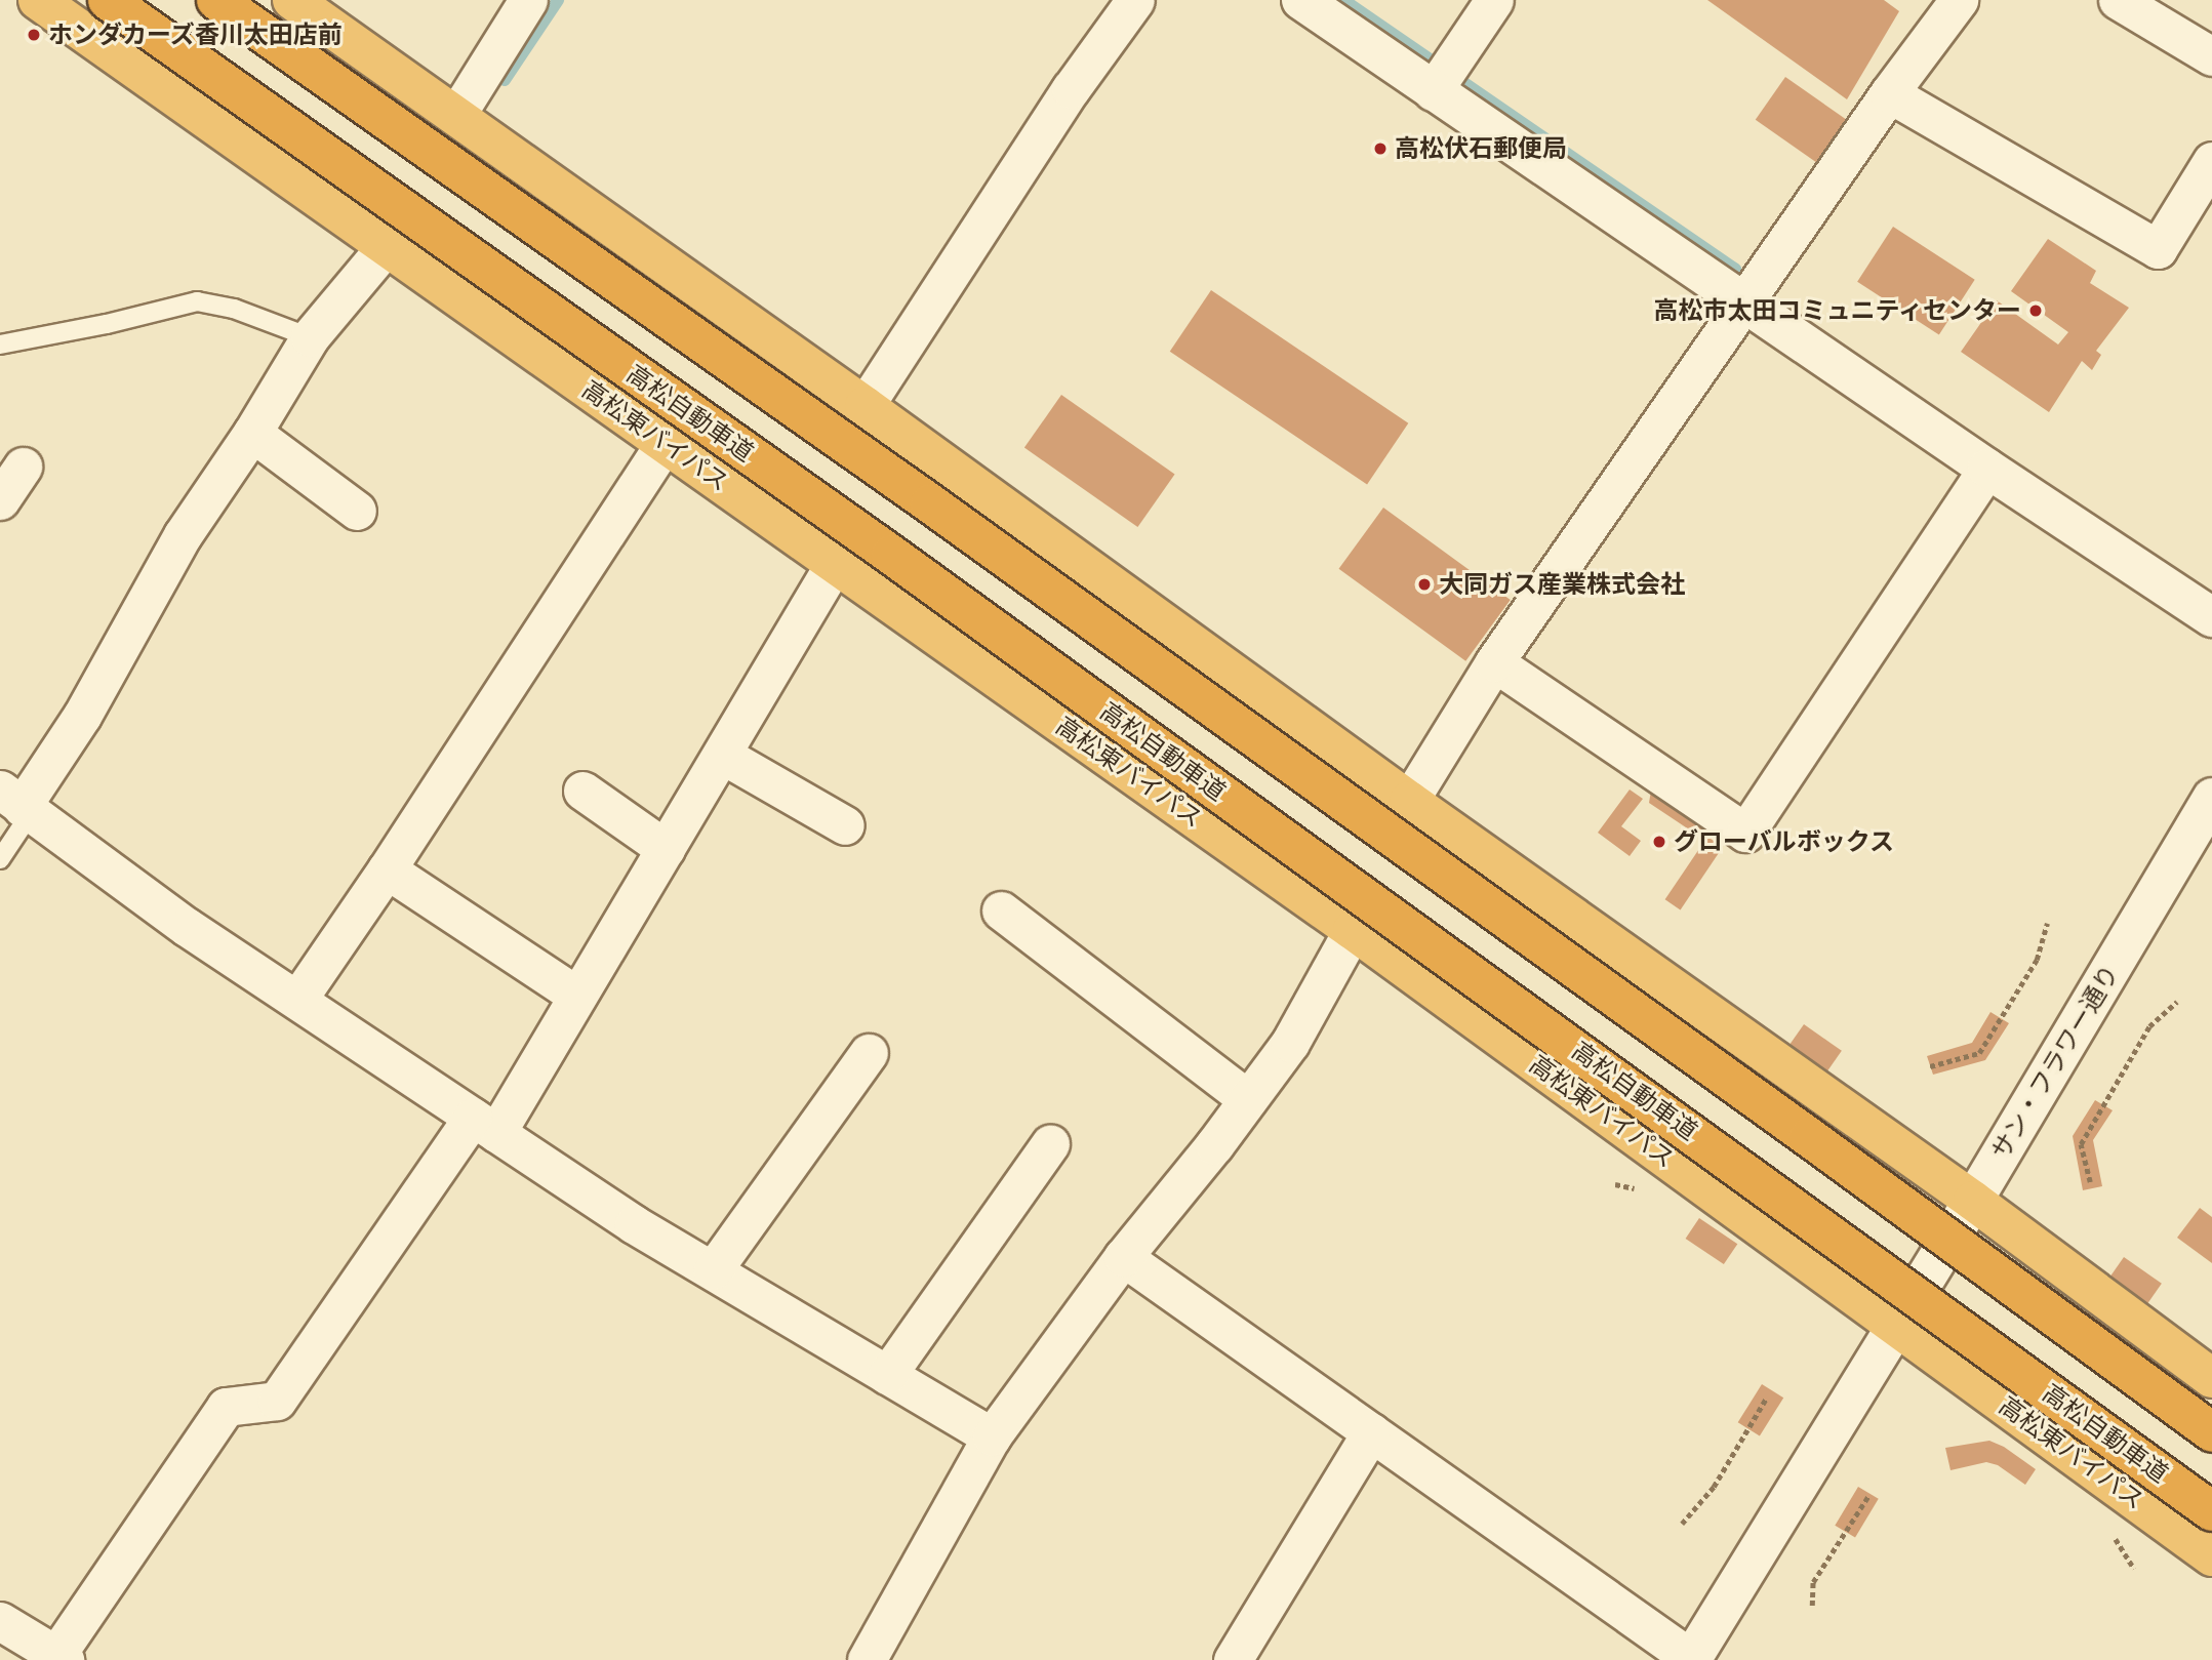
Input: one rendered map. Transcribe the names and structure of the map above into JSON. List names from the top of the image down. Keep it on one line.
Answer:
{"streets":{"highway":["高松自動車道","高松東バイパス"],"street":["サン・フラワー通り"]},"crossings":[["高松東バイパス","サン・フラワー通り"]],"places":["ホンダカーズ香川太田店前","高松伏石郵便局","高松市太田コミュニティセンター","大同ガス産業株式会社","グローバルボックス"]}
